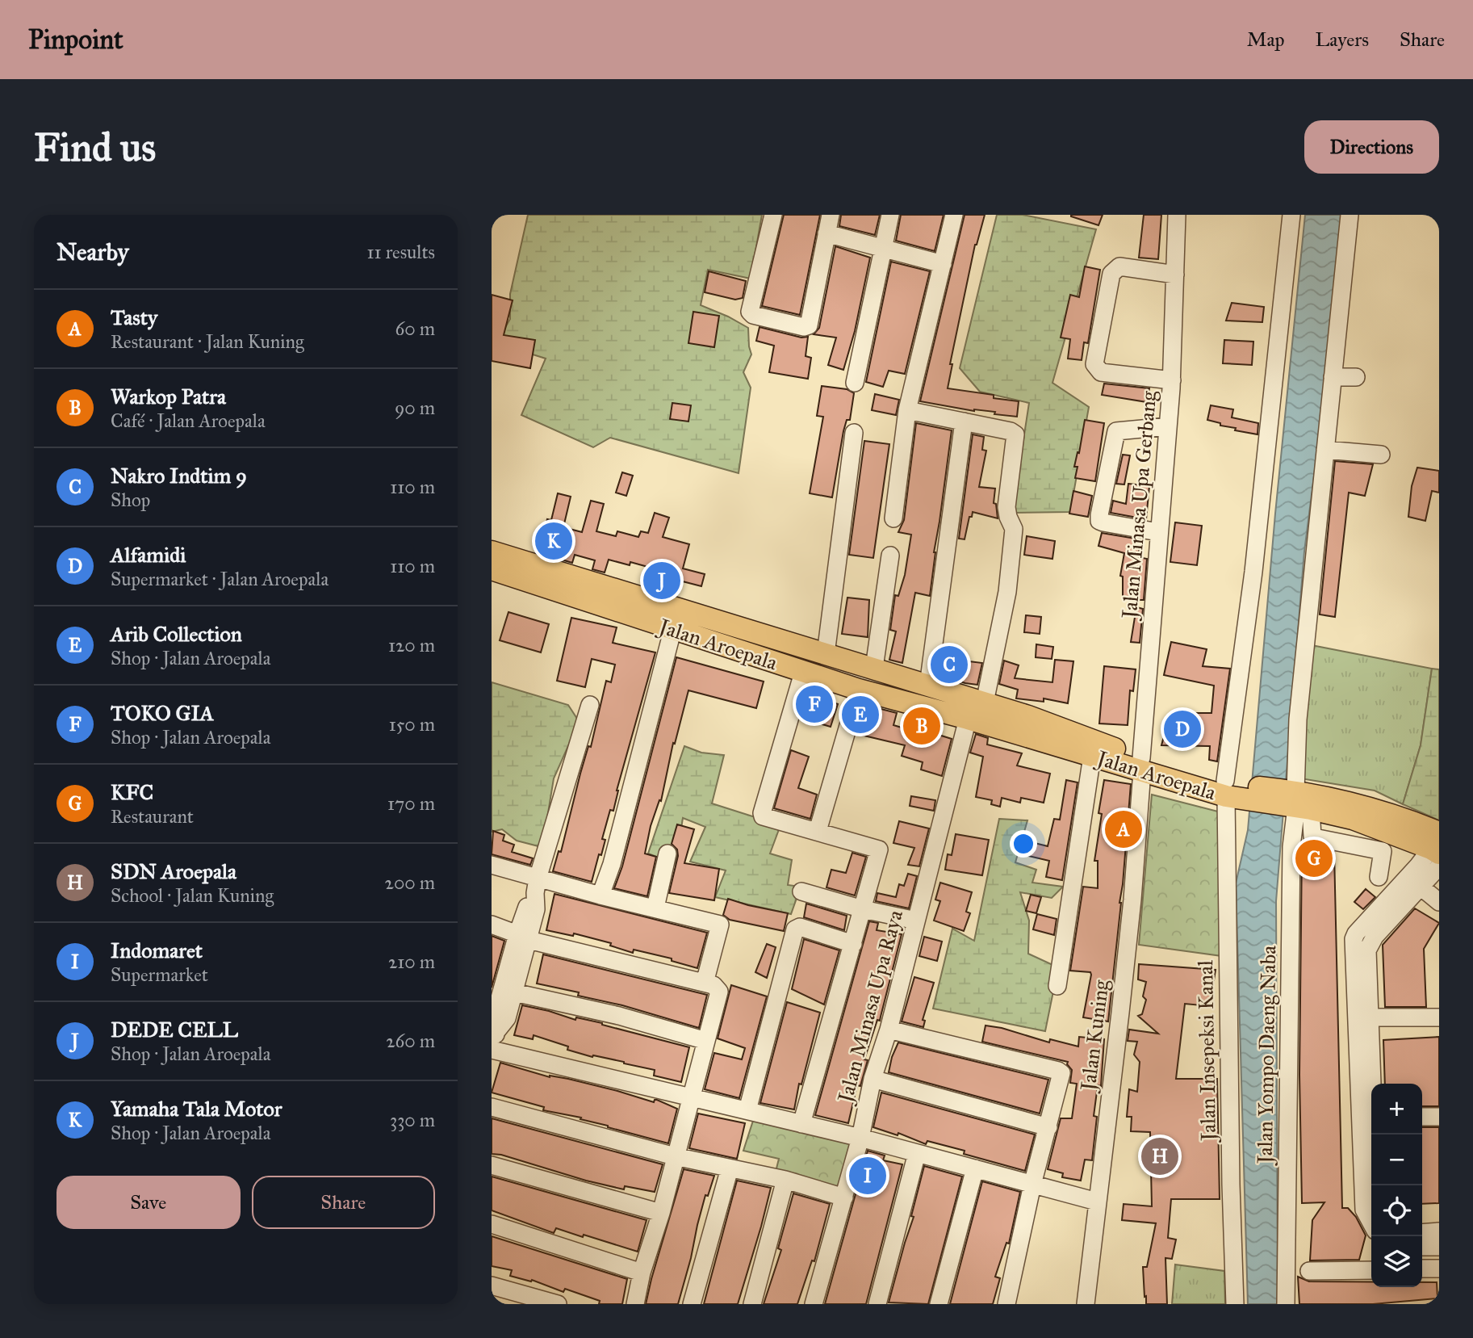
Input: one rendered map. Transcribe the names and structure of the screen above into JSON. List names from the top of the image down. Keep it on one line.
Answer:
{"streets":{"main road":["Jalan Aroepala"],"street":["Jalan Minasa Upa Gerbang","Jalan Minasa Upa Raya","Jalan Kuning","Jalan Insepeksi Kanal","Jalan Yompo Daeng Naba"]},"crossings":[["Jalan Minasa Upa Gerbang","Jalan Aroepala"],["Jalan Minasa Upa Gerbang","Jalan Kuning"],["Jalan Aroepala","Jalan Minasa Upa Raya"],["Jalan Aroepala","Jalan Kuning"],["Jalan Aroepala","Jalan Insepeksi Kanal"],["Jalan Aroepala","Jalan Yompo Daeng Naba"]],"page":{"header":"Pinpoint","nav":["Map","Layers","Share"],"buttons":["Directions",["Save","Share"]],"title":"Find us","heading":["Nearby","11 results"],"list":[{"mark":"A","name":"Tasty","note":"Restaurant · Jalan Kuning","value":"60 m"},{"mark":"B","name":"Warkop Patra","note":"Café · Jalan Aroepala","value":"90 m"},{"mark":"C","name":"Nakro Indtim 9","note":"Shop","value":"110 m"},{"mark":"D","name":"Alfamidi","note":"Supermarket · Jalan Aroepala","value":"110 m"},{"mark":"E","name":"Arib Collection","note":"Shop · Jalan Aroepala","value":"120 m"},{"mark":"F","name":"TOKO GIA","note":"Shop · Jalan Aroepala","value":"150 m"},{"mark":"G","name":"KFC","note":"Restaurant","value":"170 m"},{"mark":"H","name":"SDN Aroepala","note":"School · Jalan Kuning","value":"200 m"},{"mark":"I","name":"Indomaret","note":"Supermarket","value":"210 m"},{"mark":"J","name":"DEDE CELL","note":"Shop · Jalan Aroepala","value":"260 m"},{"mark":"K","name":"Yamaha Tala Motor","note":"Shop · Jalan Aroepala","value":"330 m"}],"pins":["K","J","C","F","E","B","D","A","G","H","I"],"map_buttons":["+","−"]}}
